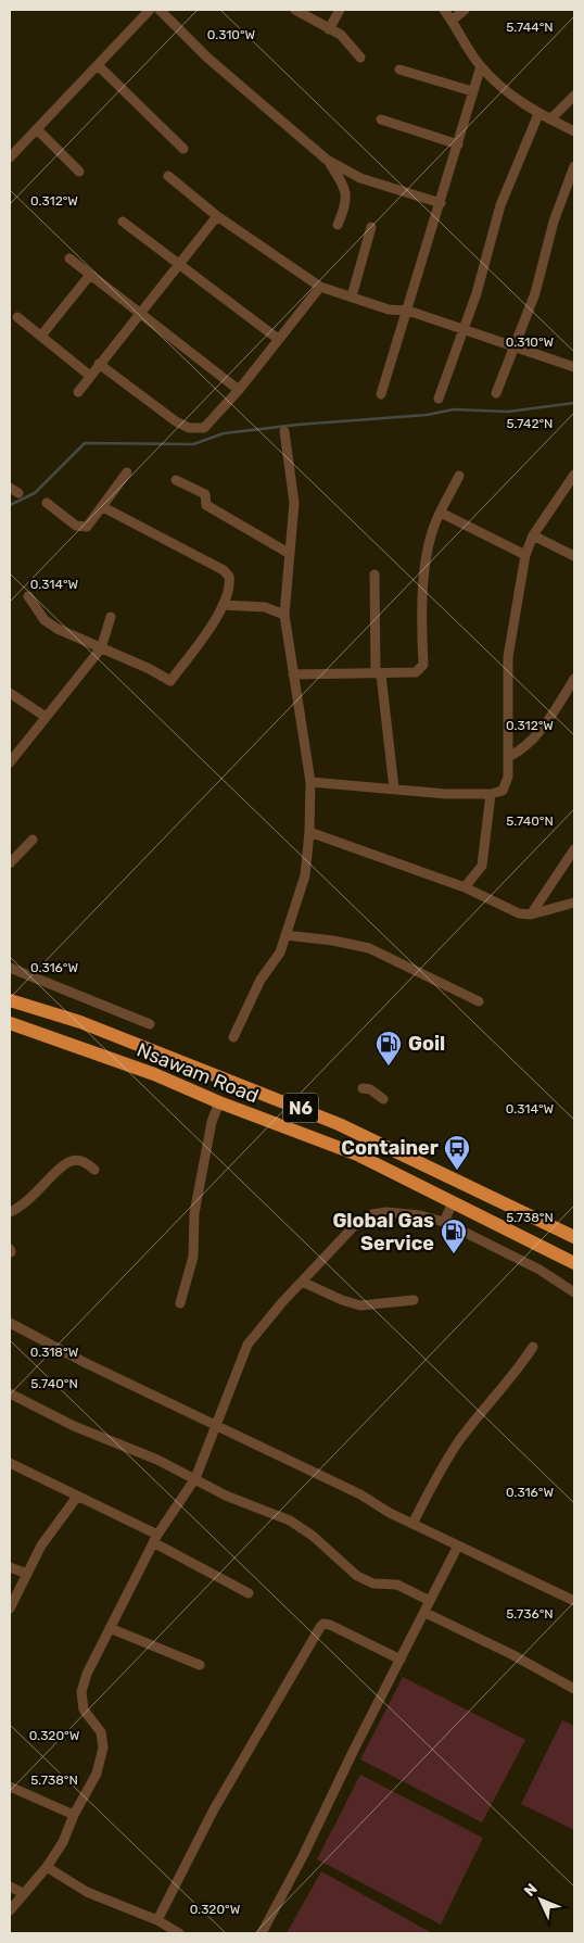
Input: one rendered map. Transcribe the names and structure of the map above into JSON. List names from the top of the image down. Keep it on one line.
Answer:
{"streets":{"highway":["Nsawam Road","N6"]},"places":{"fuel station":["Goil","Global Gas Service"],"bus stop":["Container"]},"north":"top left","coordinates":["5.744°N","0.310°W","0.312°W","5.742°N","0.314°W","5.740°N","0.316°W","5.738°N","0.318°W","5.736°N","0.320°W"]}
